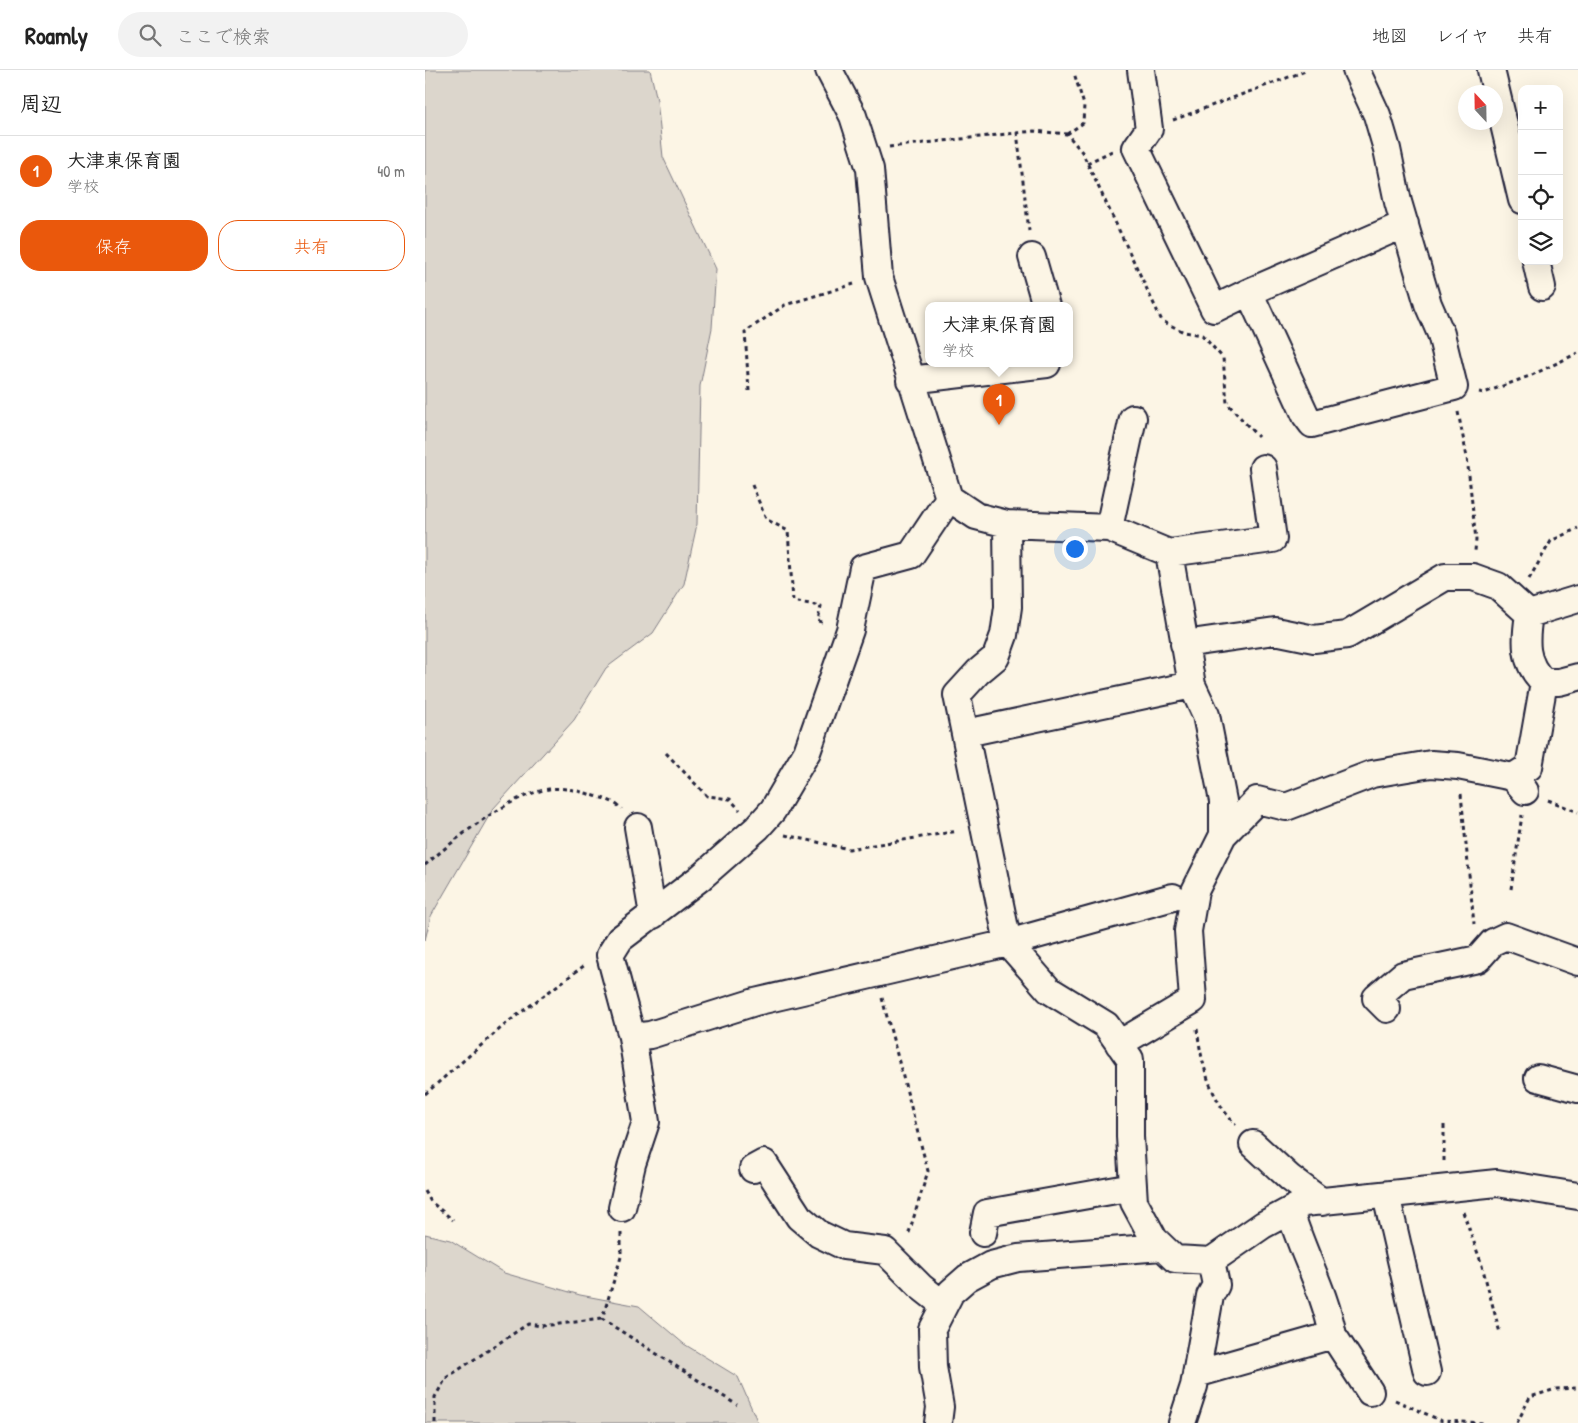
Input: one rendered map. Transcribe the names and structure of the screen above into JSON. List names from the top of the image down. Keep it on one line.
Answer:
{"north":"top","page":{"header":"Roamly","search":"ここで検索","nav":["地図","レイヤ","共有"],"heading":"周辺","map_buttons":["+","−"],"list":[{"mark":"1","name":"大津東保育園","note":"学校","value":"40 m"}],"buttons":["保存","共有"],"popup":["大津東保育園","学校"],"pins":"1"}}
